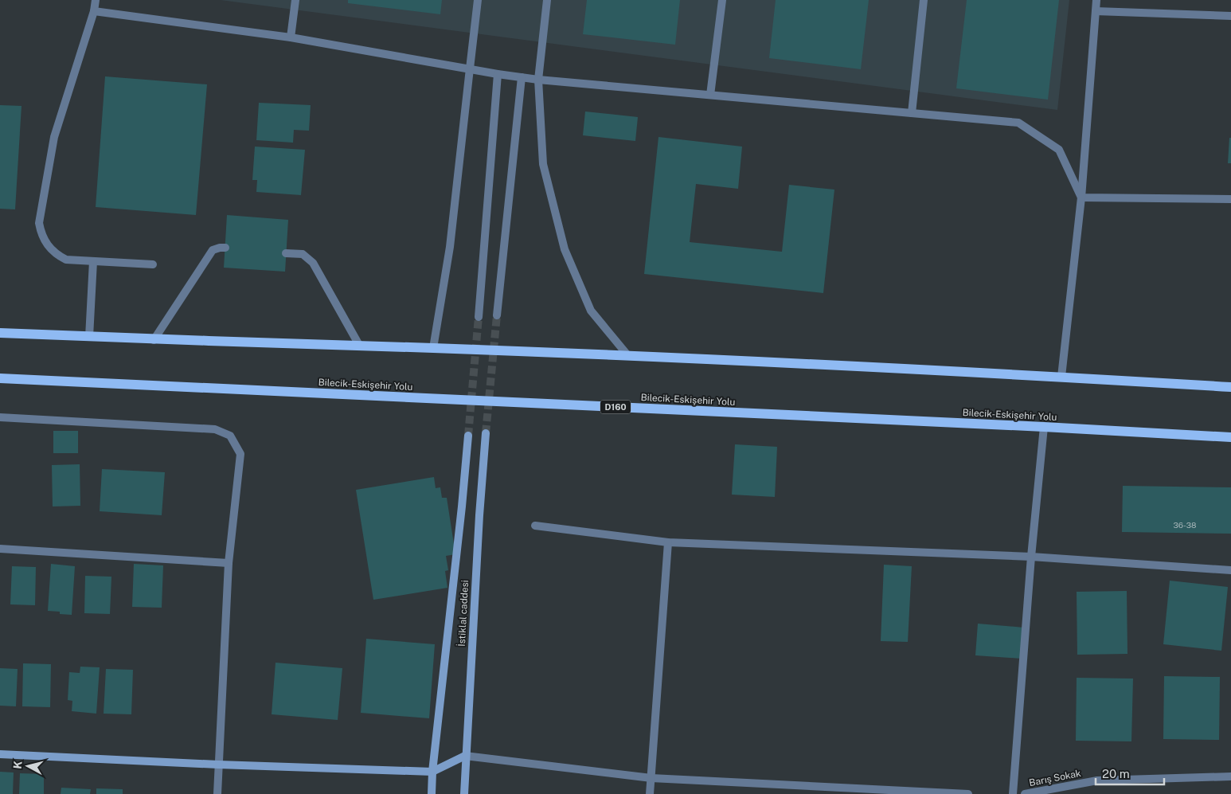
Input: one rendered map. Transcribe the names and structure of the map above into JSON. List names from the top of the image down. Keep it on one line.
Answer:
{"streets":{"main road":["Bilecik-Eskişehir Yolu","D160"],"street":["İstiklal caddesi","Barış Sokak"]},"house_numbers":["36-38"],"scale_bar":"20 m","north":"left"}
